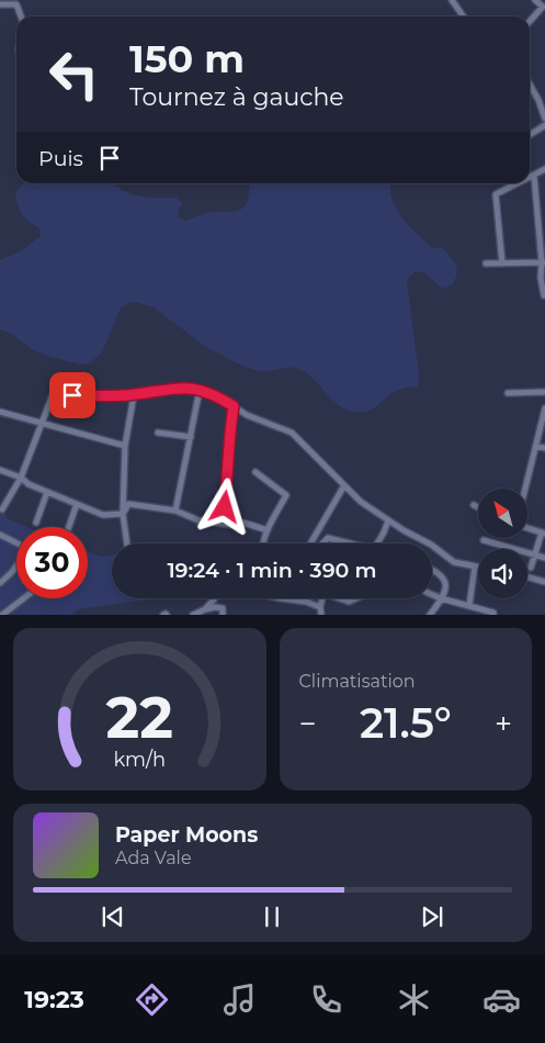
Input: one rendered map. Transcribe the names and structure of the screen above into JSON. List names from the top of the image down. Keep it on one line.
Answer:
{"north":"top left","page":{"turn":["150 m","Tournez à gauche"],"then":"Puis","limit":"30","trip":"19:24 · 1 min · 390 m","tile":"Climatisation","heat":["−","21.5°","+"],"song":["Paper Moons","Ada Vale"],"tabs":"19:23","gauge":["22","km/h"]}}
